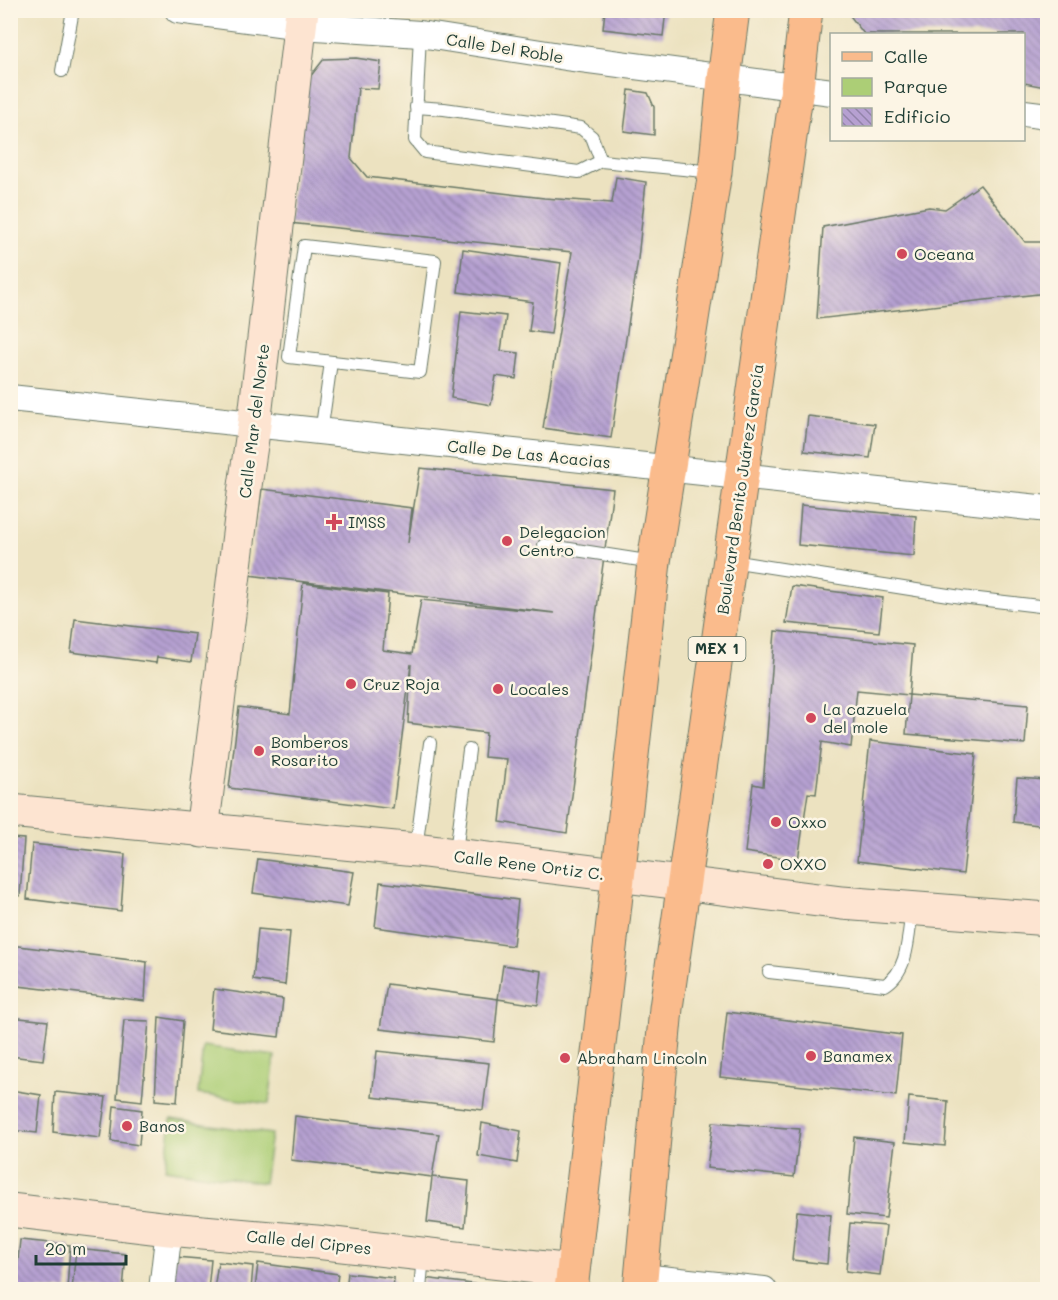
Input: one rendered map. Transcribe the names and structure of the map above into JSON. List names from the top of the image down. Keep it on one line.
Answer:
{"streets":{"main road":["Calle Mar del Norte","Boulevard Benito Juárez García","MEX 1","Calle Rene Ortiz C.","Calle del Cipres"],"street":["Calle Del Roble","Calle De Las Acacias"]},"crossings":[["Calle Del Roble","Calle Mar del Norte"],["Calle Del Roble","Boulevard Benito Juárez García"],["Calle Mar del Norte","Calle De Las Acacias"],["Calle Mar del Norte","Calle Rene Ortiz C."],["Calle De Las Acacias","Boulevard Benito Juárez García"],["Boulevard Benito Juárez García","Calle Rene Ortiz C."]],"places":{"other":["Oceana","Delegacion Centro","Cruz Roja","Locales","La cazuela del mole","Bomberos Rosarito","Oxxo","OXXO","Banamex","Abraham Lincoln","Banos"],"health":["IMSS"]},"legend":["Calle","Parque","Edificio"],"scale_bar":"20 m"}
